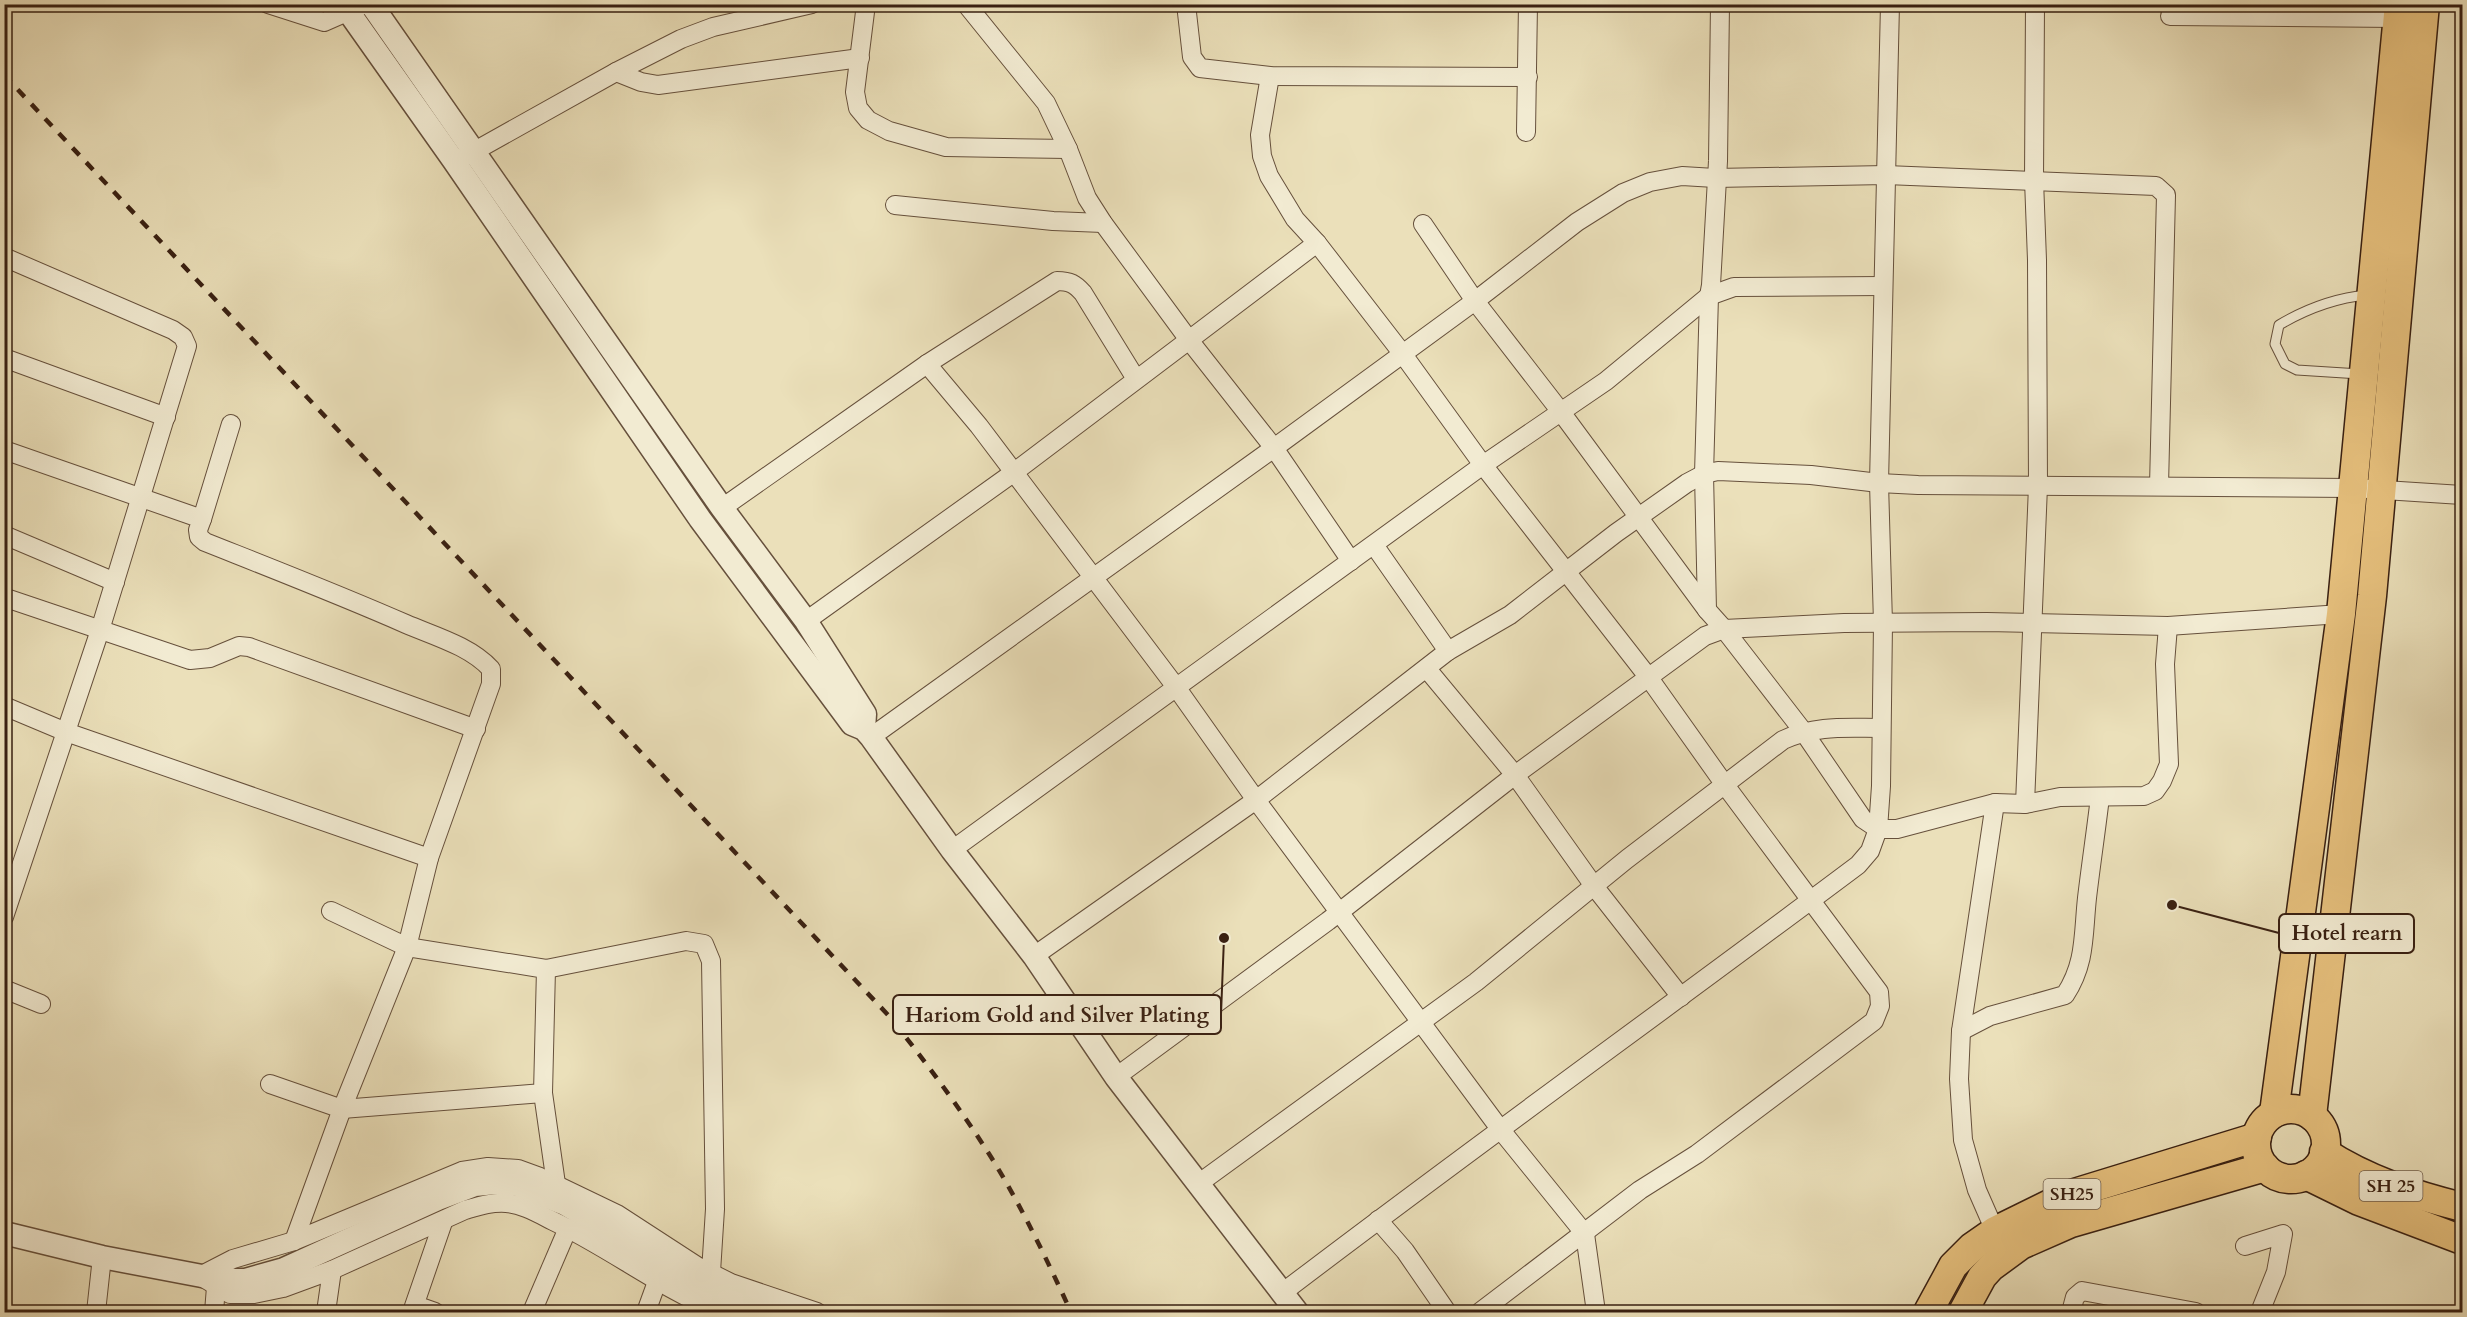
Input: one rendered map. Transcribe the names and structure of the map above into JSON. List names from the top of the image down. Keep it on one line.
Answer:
{"streets":{"main road":["SH 25","SH25"]},"crossings":[["SH 25","SH25"]],"places":["Hotel rearn","Hariom Gold and Silver Plating"]}
